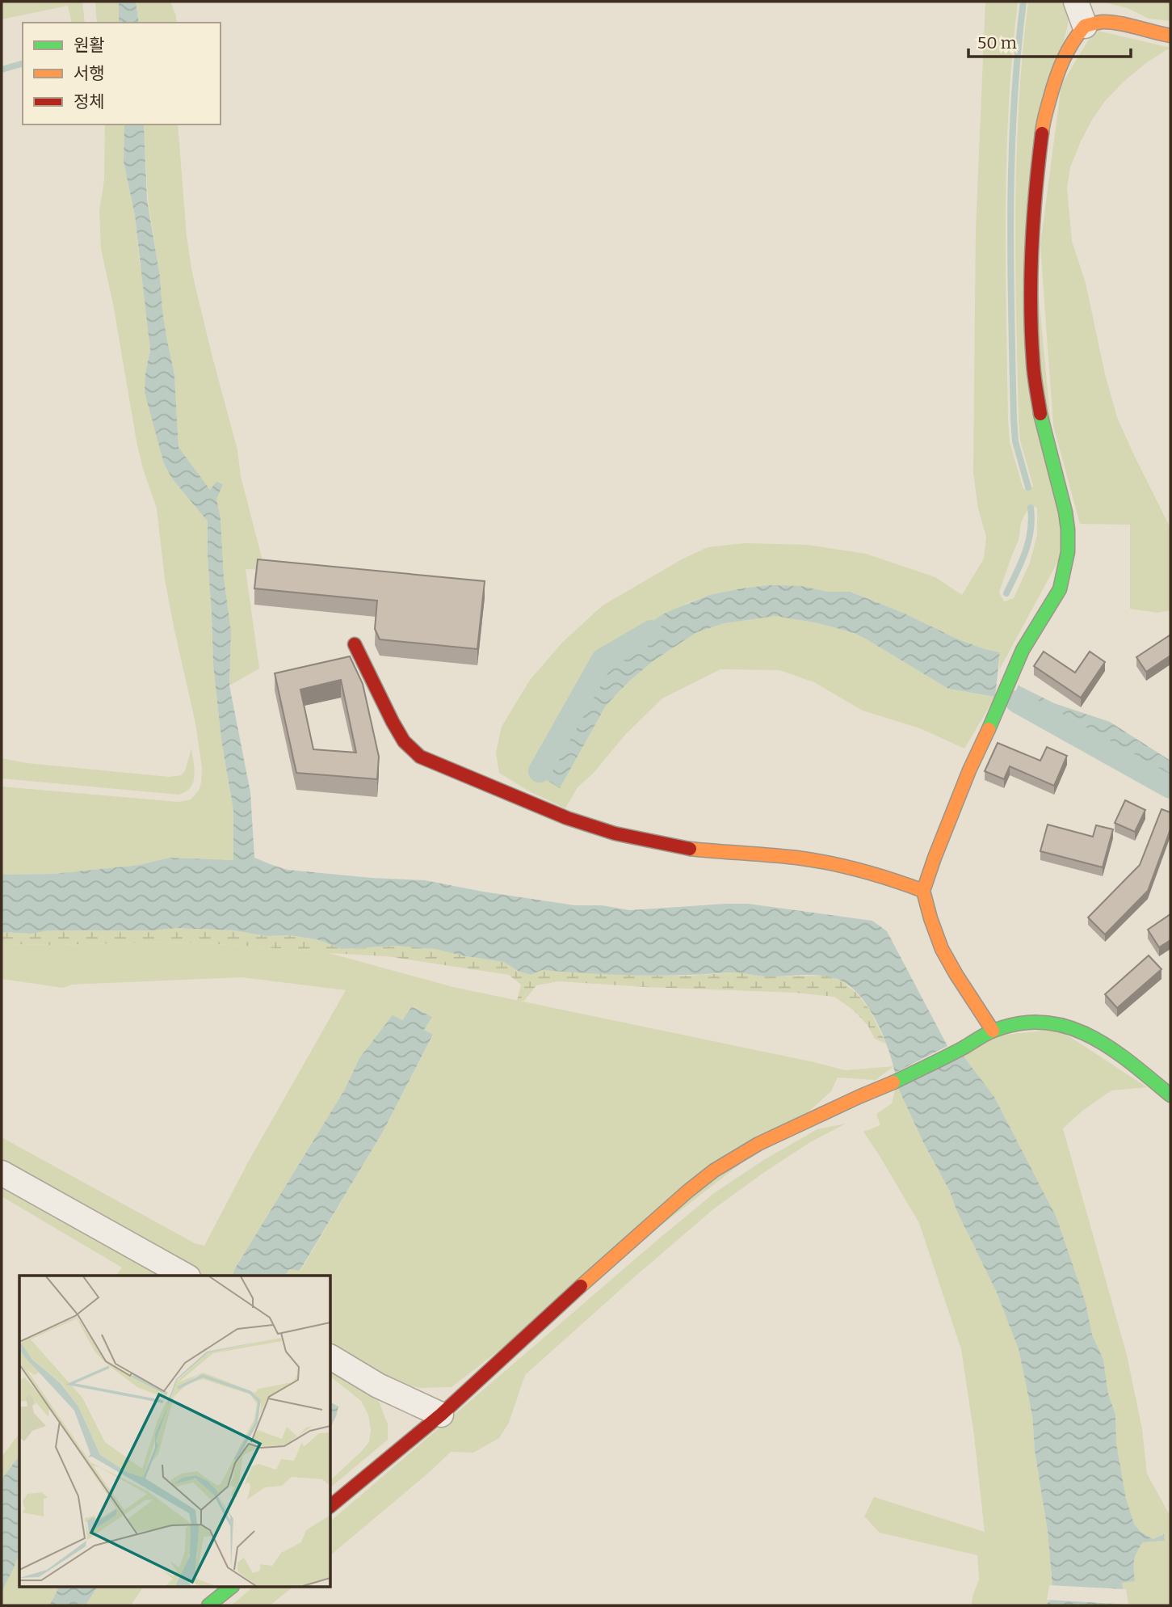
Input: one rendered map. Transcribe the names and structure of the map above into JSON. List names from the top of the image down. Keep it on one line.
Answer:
{"legend":["원활","서행","정체"],"scale_bar":"50 m"}
